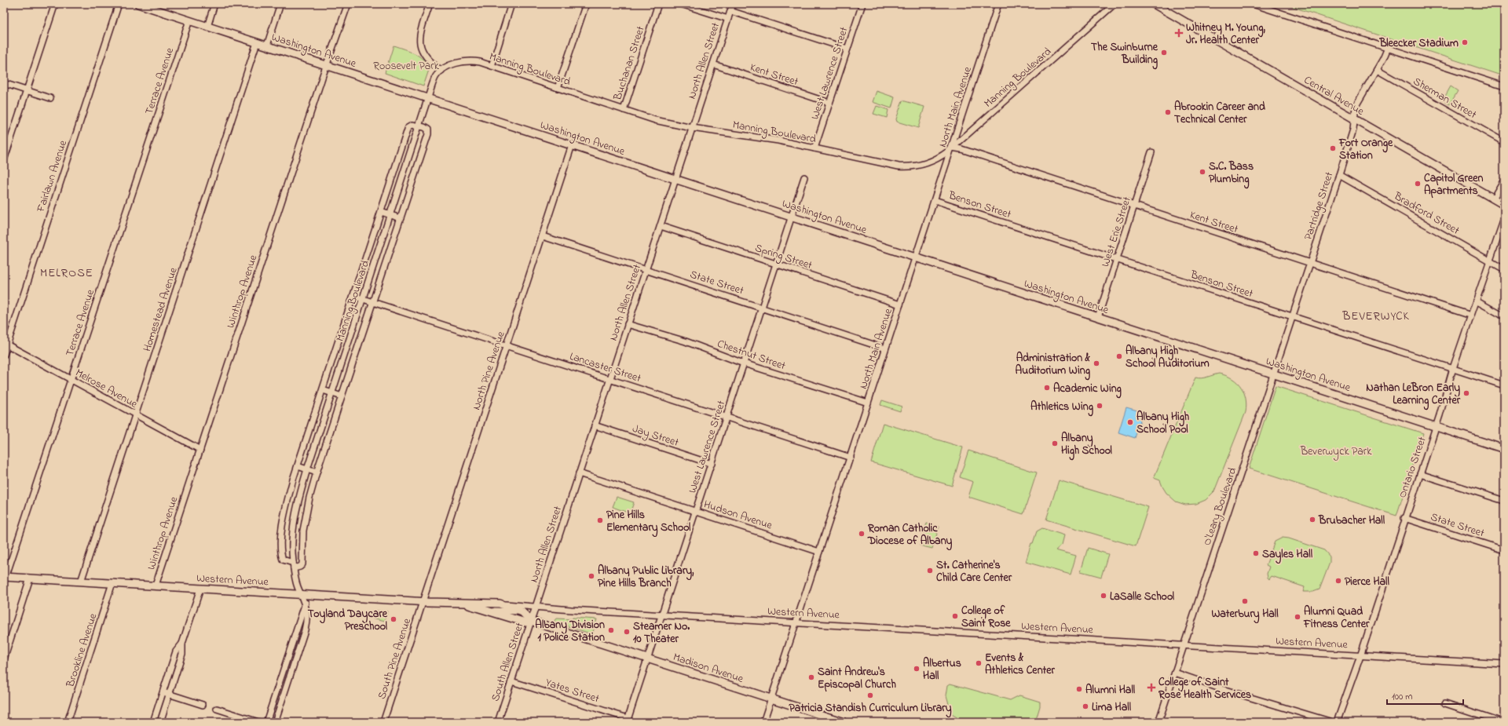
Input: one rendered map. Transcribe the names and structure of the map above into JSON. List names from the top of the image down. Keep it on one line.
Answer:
{"streets":{"main road":["Washington Avenue","Central Avenue","Western Avenue","Madison Avenue"],"street":["North Allen Street","Buchanan Street","Manning Boulevard","West Lawrence Street","Kent Street","Terrace Avenue","Sherman Street","North Main Avenue","Fairlawn Avenue","Benson Street","Partridge Street","Bradford Street","West Erie Street","Spring Street","State Street","Winthrop Avenue","Homestead Avenue","Chestnut Street","Lancaster Street","North Pine Avenue","Melrose Avenue","Jay Street","Ontario Street","O'Leary Boulevard","Hudson Avenue","Brookline Avenue","South Pine Avenue","South Allen Street","Yates Street"]},"crossings":[["Washington Avenue","North Allen Street"],["Washington Avenue","Manning Boulevard"],["Washington Avenue","West Lawrence Street"],["Washington Avenue","Terrace Avenue"],["Washington Avenue","North Main Avenue"],["Washington Avenue","Partridge Street"],["Washington Avenue","West Erie Street"],["Washington Avenue","Winthrop Avenue"],["Washington Avenue","Homestead Avenue"],["Washington Avenue","North Pine Avenue"],["Washington Avenue","Ontario Street"],["Washington Avenue","O'Leary Boulevard"],["North Allen Street","Manning Boulevard"],["North Allen Street","Kent Street"],["North Allen Street","Spring Street"],["North Allen Street","State Street"],["North Allen Street","Chestnut Street"],["North Allen Street","Lancaster Street"],["North Allen Street","Jay Street"],["North Allen Street","Hudson Avenue"],["North Allen Street","Western Avenue"],["North Allen Street","South Allen Street"],["Buchanan Street","Manning Boulevard"],["Manning Boulevard","West Lawrence Street"],["Manning Boulevard","Kent Street"],["Manning Boulevard","North Main Avenue"],["Manning Boulevard","Lancaster Street"],["Manning Boulevard","Western Avenue"],["West Lawrence Street","Kent Street"],["West Lawrence Street","Spring Street"],["West Lawrence Street","State Street"],["West Lawrence Street","Chestnut Street"],["West Lawrence Street","Lancaster Street"],["West Lawrence Street","Jay Street"],["West Lawrence Street","Hudson Avenue"],["West Lawrence Street","Western Avenue"],["West Lawrence Street","Madison Avenue"],["West Lawrence Street","Yates Street"],["Kent Street","North Main Avenue"],["Kent Street","Partridge Street"],["Kent Street","West Erie Street"],["Kent Street","Ontario Street"],["Terrace Avenue","Melrose Avenue"],["Terrace Avenue","Western Avenue"],["Central Avenue","Partridge Street"],["Sherman Street","Partridge Street"],["North Main Avenue","Benson Street"],["North Main Avenue","Spring Street"],["North Main Avenue","State Street"],["North Main Avenue","Chestnut Street"],["North Main Avenue","Lancaster Street"],["North Main Avenue","Hudson Avenue"],["North Main Avenue","Western Avenue"],["North Main Avenue","Madison Avenue"],["Fairlawn Avenue","Melrose Avenue"],["Benson Street","Partridge Street"],["Benson Street","West Erie Street"],["Benson Street","Ontario Street"],["Partridge Street","Bradford Street"],["Partridge Street","O'Leary Boulevard"],["Bradford Street","Ontario Street"],["State Street","North Pine Avenue"],["State Street","Ontario Street"],["Winthrop Avenue","Melrose Avenue"],["Winthrop Avenue","Western Avenue"],["Homestead Avenue","Melrose Avenue"],["Homestead Avenue","Western Avenue"],["Lancaster Street","North Pine Avenue"],["North Pine Avenue","Western Avenue"],["North Pine Avenue","South Pine Avenue"],["Ontario Street","Western Avenue"],["O'Leary Boulevard","Western Avenue"],["Western Avenue","Brookline Avenue"],["Western Avenue","South Pine Avenue"],["Western Avenue","South Allen Street"],["Western Avenue","Madison Avenue"],["South Allen Street","Madison Avenue"],["South Allen Street","Yates Street"]],"districts":["MELROSE","BEVERWYCK"],"parks":["Roosevelt Park","Beverwyck Park"],"places":{"health":["Whitney M. Young, Jr. Health Center","College of Saint Rose Health Services"],"other":["Bleecker Stadium","The Swinburne Building","Abrookin Career and Technical Center","Fort Orange Station","S.C. Bass Plumbing","Capitol Green Apartments","Albany High School Auditorium","Administration & Auditorium Wing","Academic Wing","Nathan LeBron Early Learning Center","Athletics Wing","Albany High School Pool","Albany High School","Brubacher Hall","Pine Hills Elementary School","Roman Catholic Diocese of Albany","Sayles Hall","St. Catherine's Child Care Center","Albany Public Library, Pine Hills Branch","Pierce Hall","LaSalle School","Waterbury Hall","College of Saint Rose","Alumni Quad Fitness Center","Toyland Daycare Preschool","Albany Division 1 Police Station","Steamer No. 10 Theater","Events & Athletics Center","Albertus Hall","Saint Andrew's Episcopal Church","Alumni Hall","Patricia Standish Curriculum Library","Lima Hall"]},"scale_bar":"100 m"}
